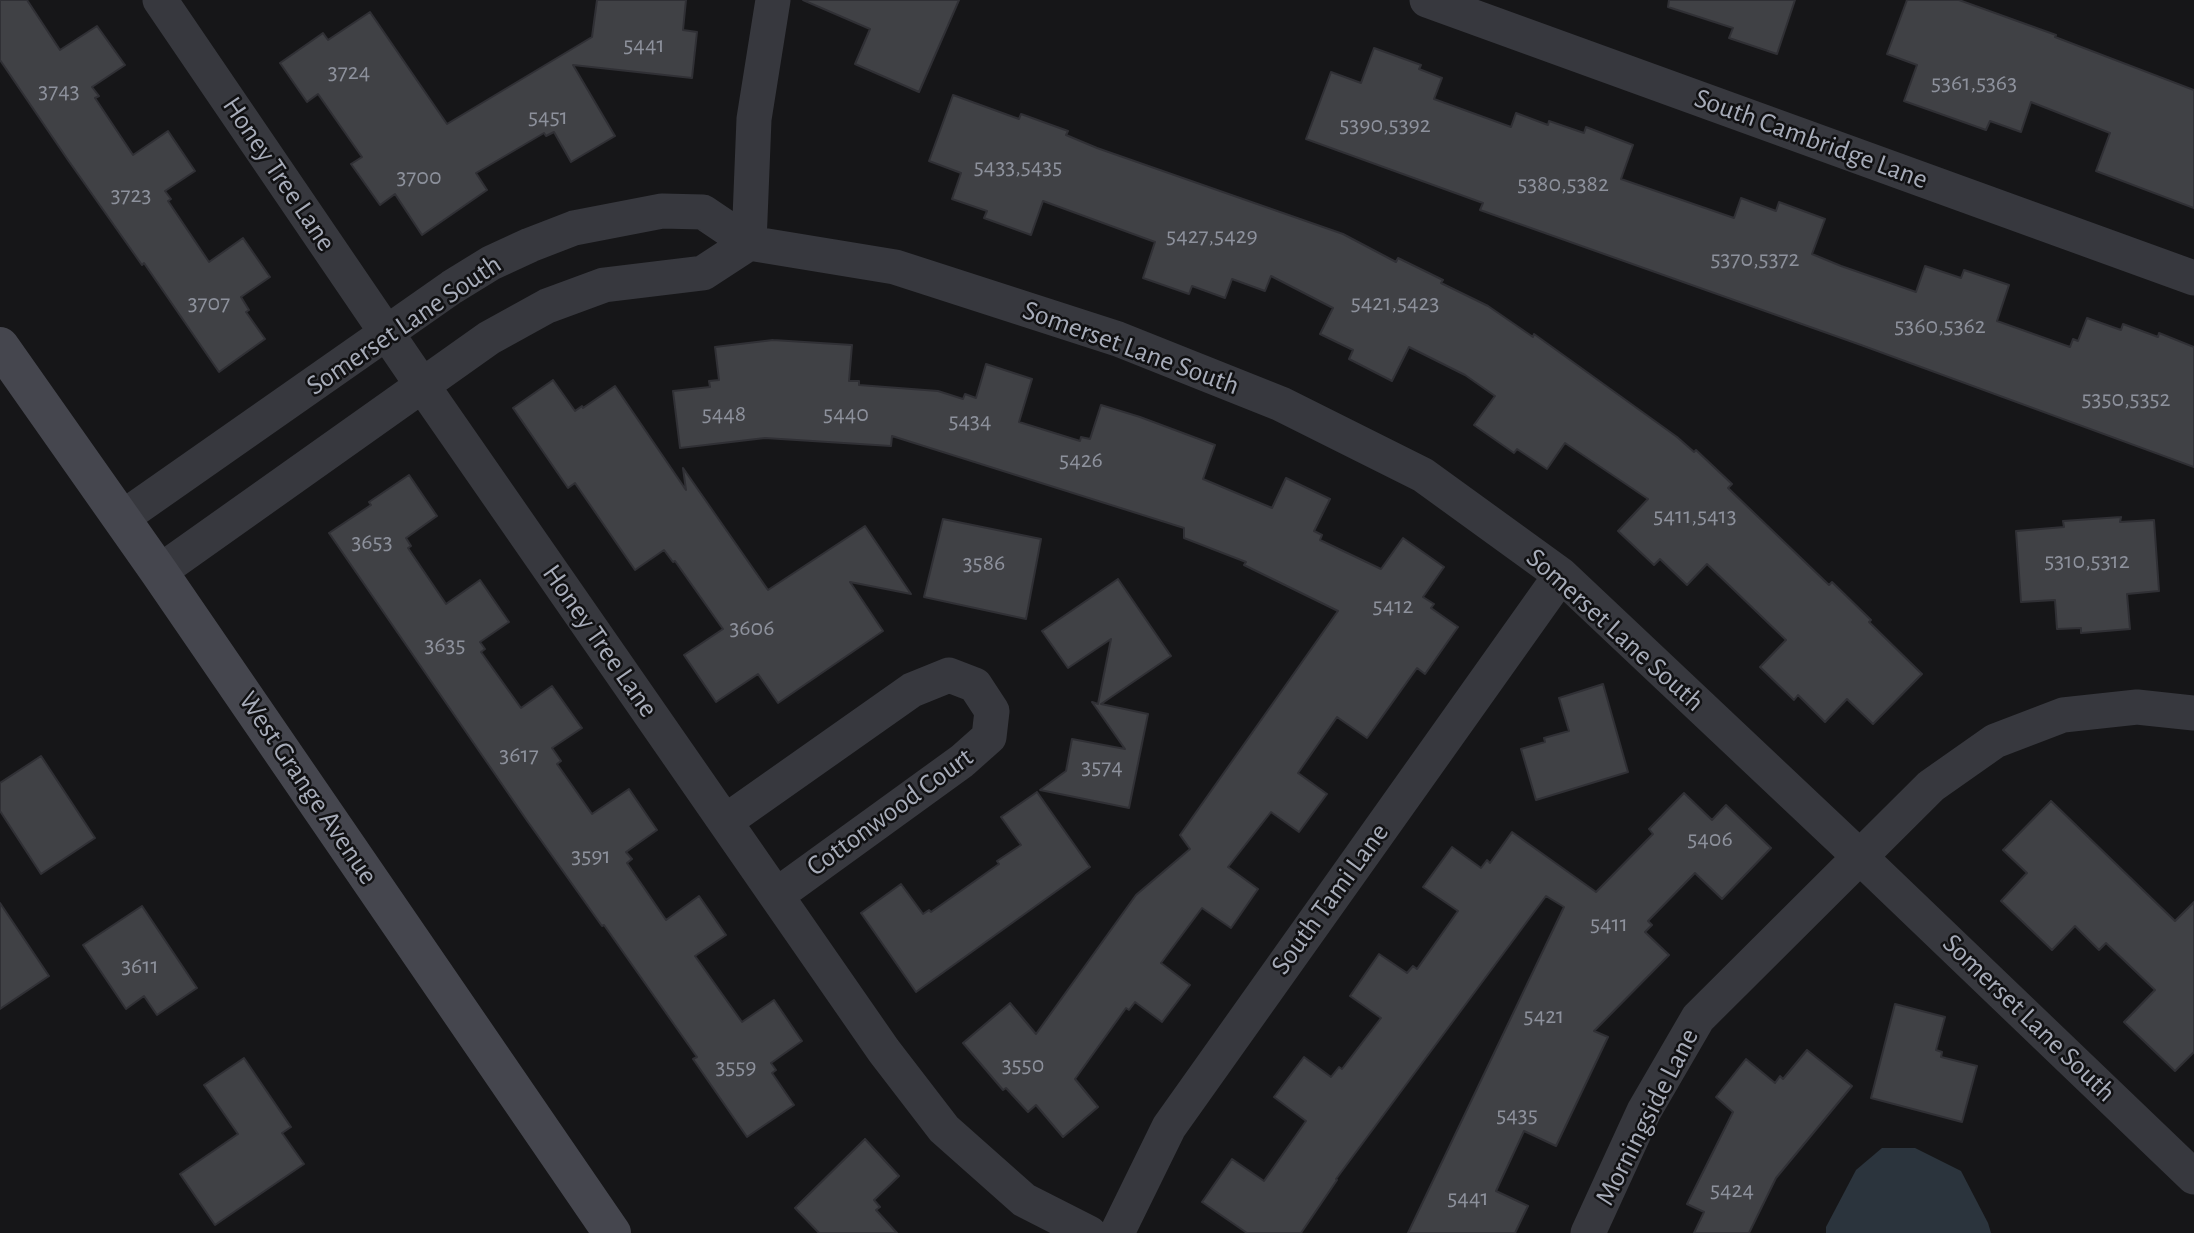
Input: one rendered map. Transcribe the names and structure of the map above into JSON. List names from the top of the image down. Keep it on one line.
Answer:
{"streets":{"street":["South Cambridge Lane","Honey Tree Lane","Somerset Lane South","West Grange Avenue","Cottonwood Court","South Tami Lane","Morningside Lane"]},"crossings":[["Honey Tree Lane","Somerset Lane South"],["Honey Tree Lane","Cottonwood Court"],["Somerset Lane South","West Grange Avenue"],["Somerset Lane South","South Tami Lane"],["Somerset Lane South","Morningside Lane"]],"house_numbers":["5441","3724","5361,5363","3743","5451","5390,5392","5433,5435","3700","5380,5382","3723","5427,5429","5370,5372","3707","5421,5423","5360,5362","5350,5352","5448","5440","5434","5426","5411,5413","3653","5310,5312","3586","5412","3606","3635","3617","3574","5406","3591","5411","3611","5421","3550","3559","5435","5424","5441"]}
